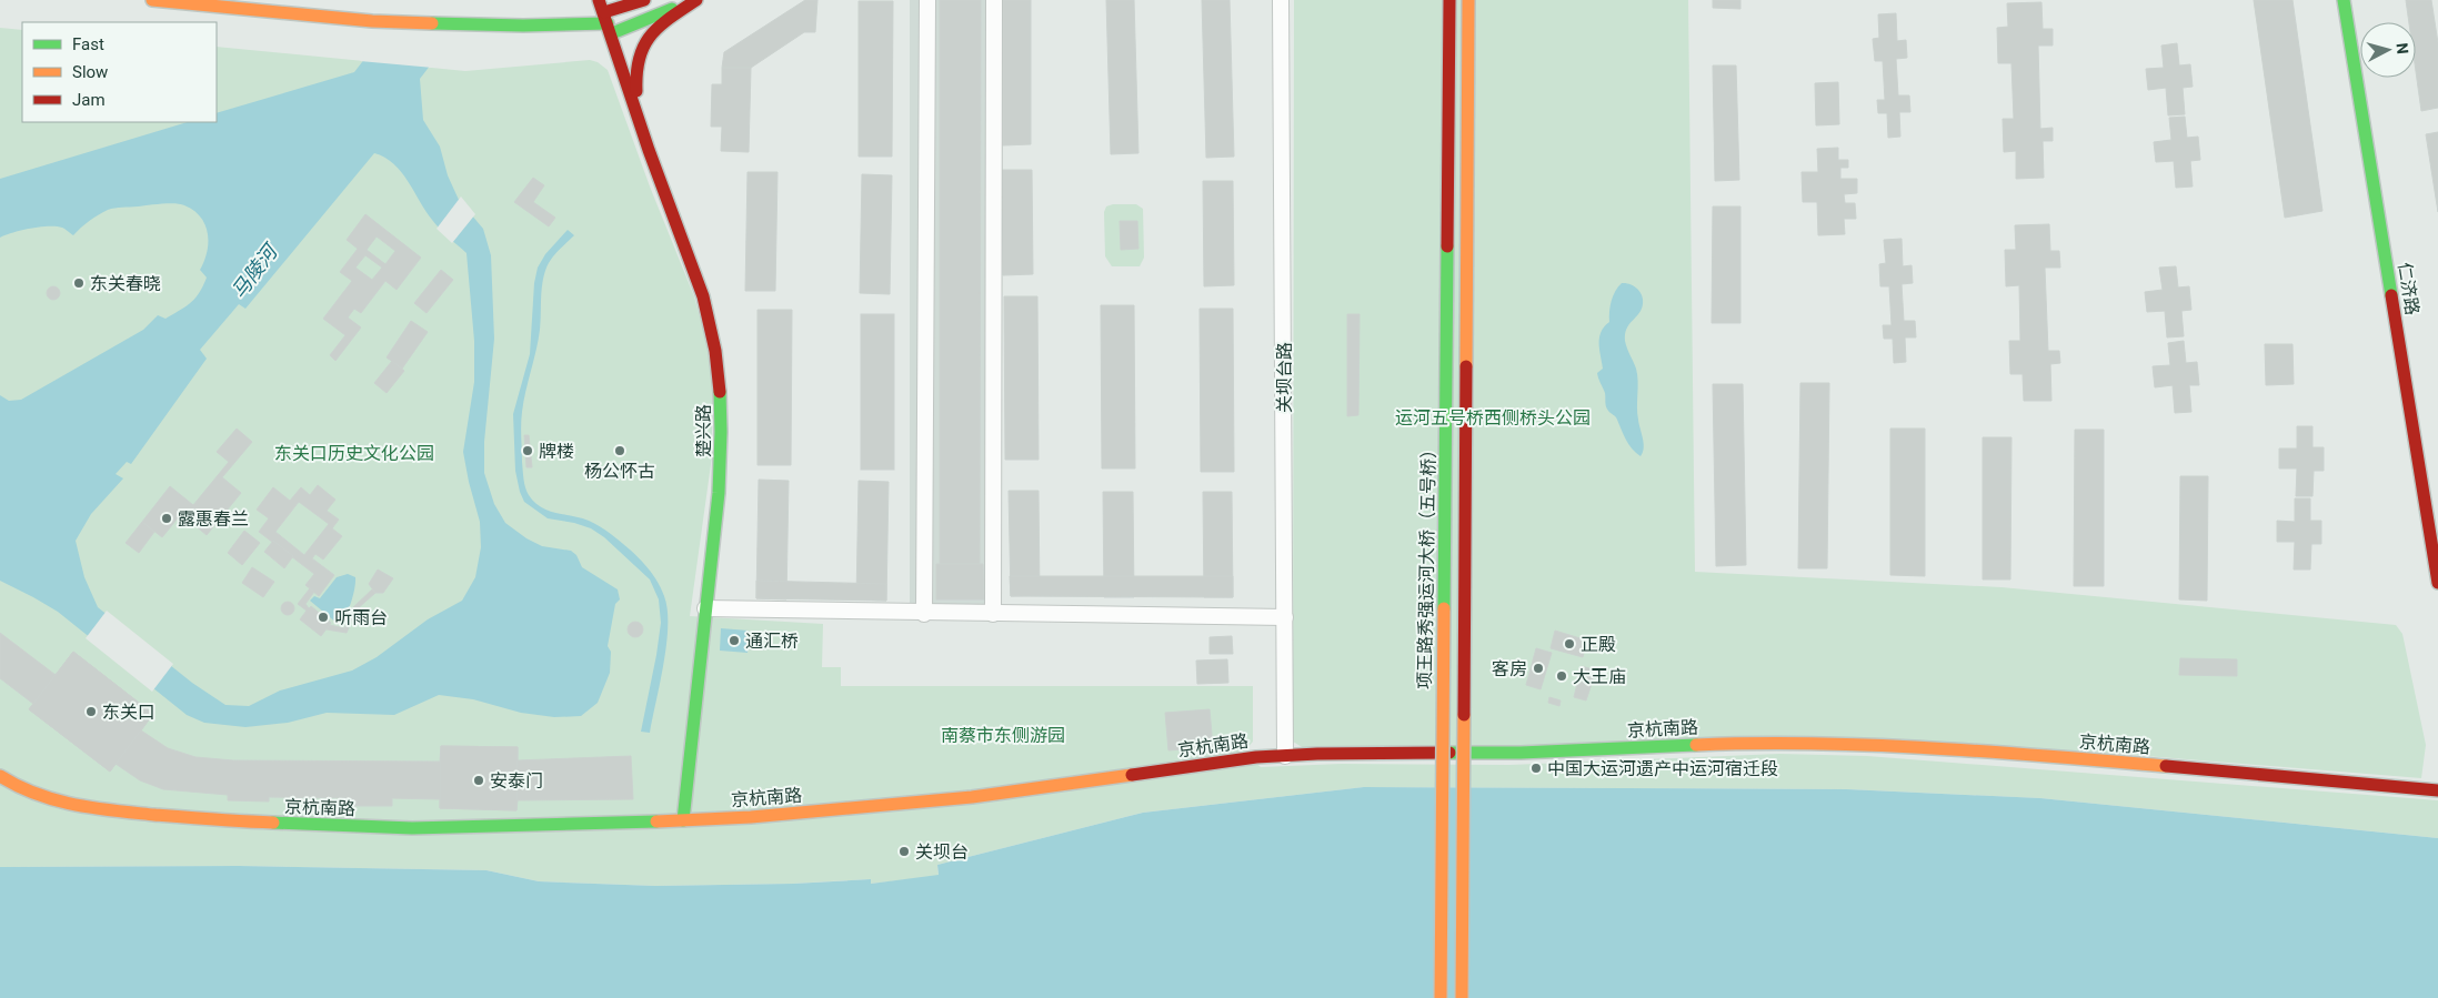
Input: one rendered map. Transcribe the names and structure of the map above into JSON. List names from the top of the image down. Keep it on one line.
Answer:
{"streets":{"street":["仁济路","关坝台路","楚兴路","项王路秀强运河大桥（五号桥）","京杭南路"]},"crossings":[["关坝台路","京杭南路"],["楚兴路","京杭南路"]],"water":["马陵河"],"parks":["运河五号桥西侧桥头公园","东关口历史文化公园","南蔡市东侧游园"],"places":["东关春晓","牌楼","杨公怀古","露惠春兰","听雨台","通汇桥","正殿","客房","大王庙","东关口","中国大运河遗产中运河宿迁段","安泰门","关坝台"],"legend":["Fast","Slow","Jam"],"north":"right"}
